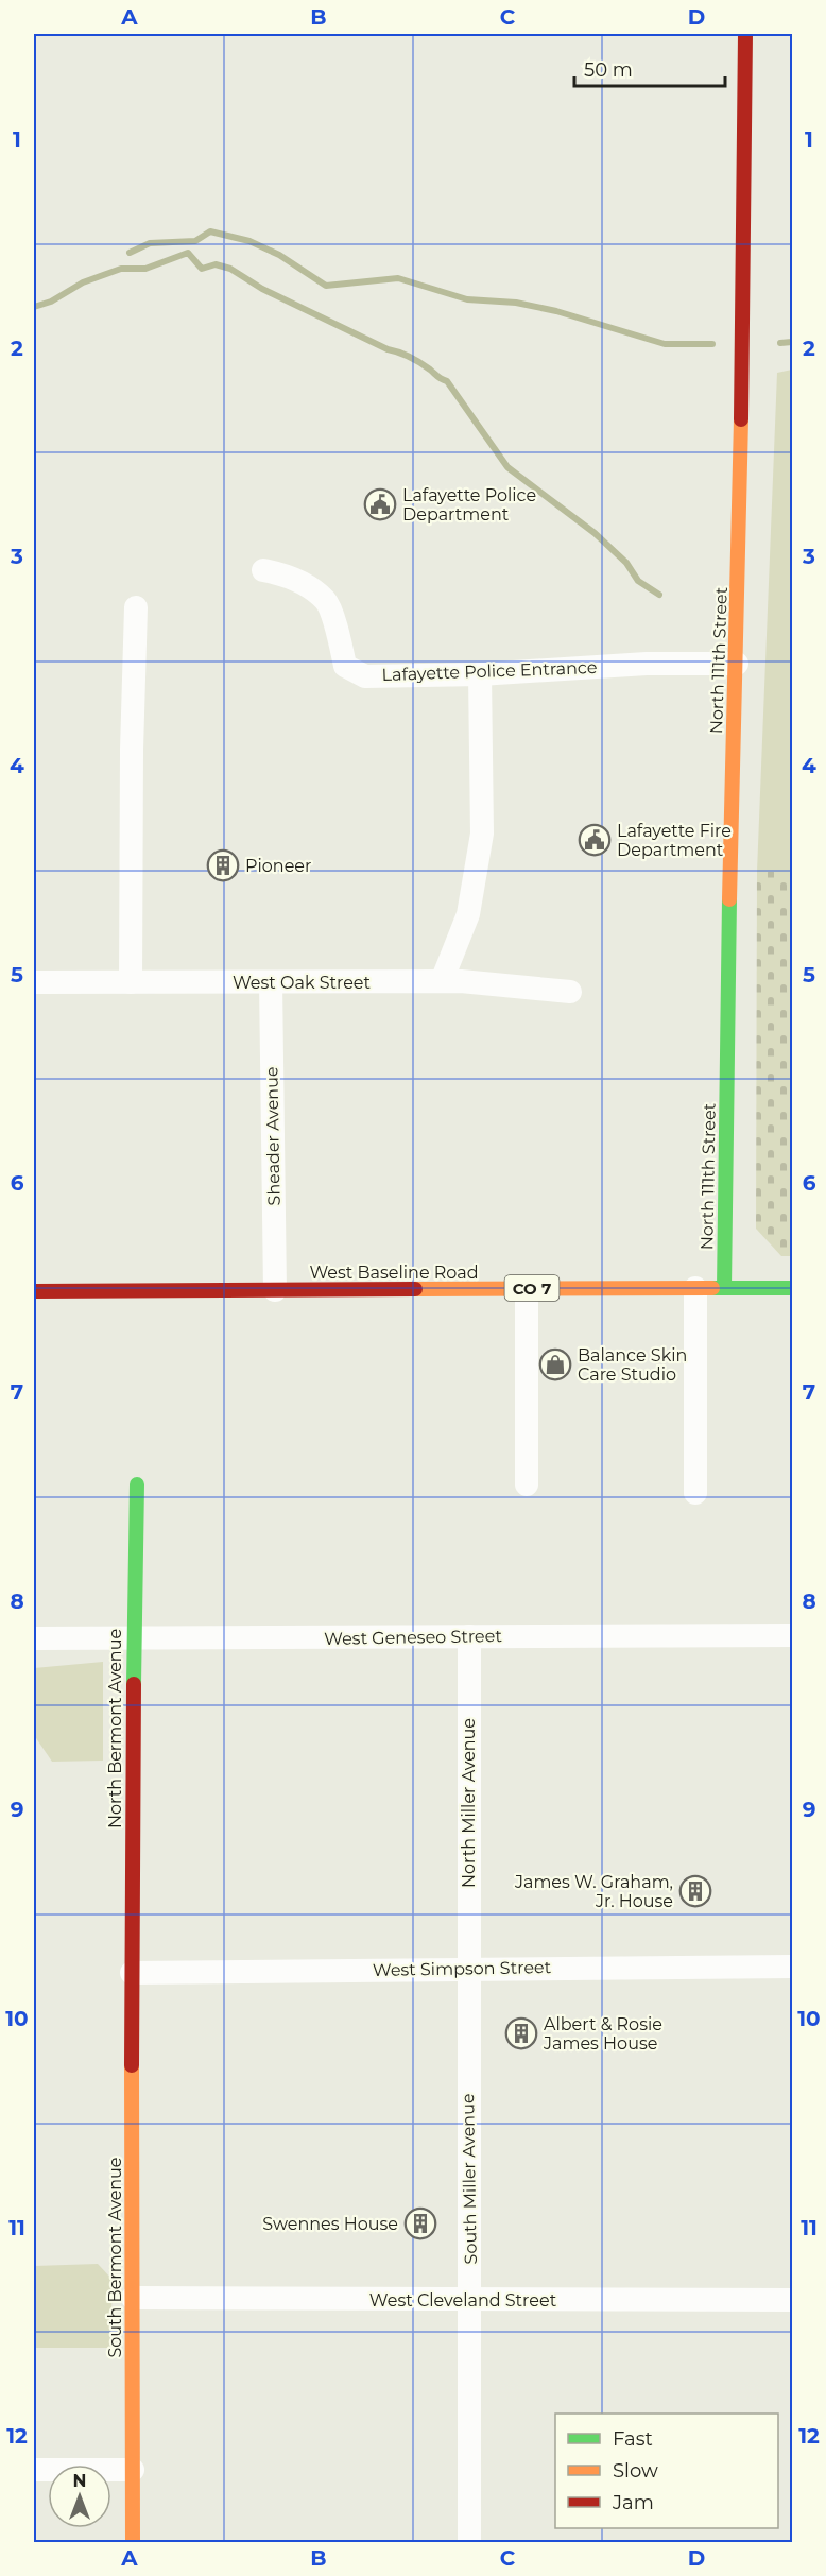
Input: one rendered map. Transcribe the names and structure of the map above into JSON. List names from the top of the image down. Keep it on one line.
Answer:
{"streets":{"street":["North 111th Street","Lafayette Police Entrance","West Oak Street","Sheader Avenue","West Baseline Road","CO 7","West Geneseo Street","North Bermont Avenue","North Miller Avenue","West Simpson Street","South Miller Avenue","South Bermont Avenue","West Cleveland Street"]},"crossings":[["North 111th Street","Lafayette Police Entrance"],["North 111th Street","West Baseline Road"],["West Oak Street","Sheader Avenue"],["Sheader Avenue","West Baseline Road"],["West Geneseo Street","North Bermont Avenue"],["West Geneseo Street","North Miller Avenue"],["North Bermont Avenue","West Simpson Street"],["North Bermont Avenue","South Bermont Avenue"],["North Miller Avenue","West Simpson Street"],["North Miller Avenue","South Miller Avenue"],["West Simpson Street","South Miller Avenue"],["West Simpson Street","South Bermont Avenue"],["South Miller Avenue","West Cleveland Street"],["South Bermont Avenue","West Cleveland Street"]],"places":{"public building":["Lafayette Police Department","Lafayette Fire Department"],"building":["Pioneer","James W. Graham, Jr. House","Albert & Rosie James House","Swennes House"],"shop":["Balance Skin Care Studio"]},"legend":["Fast","Slow","Jam"],"scale_bar":"50 m","north":"top","grid":{"columns":["A","B","C","D"],"rows":["1","2","3","4","5","6","7","8","9","10","11","12"]}}
